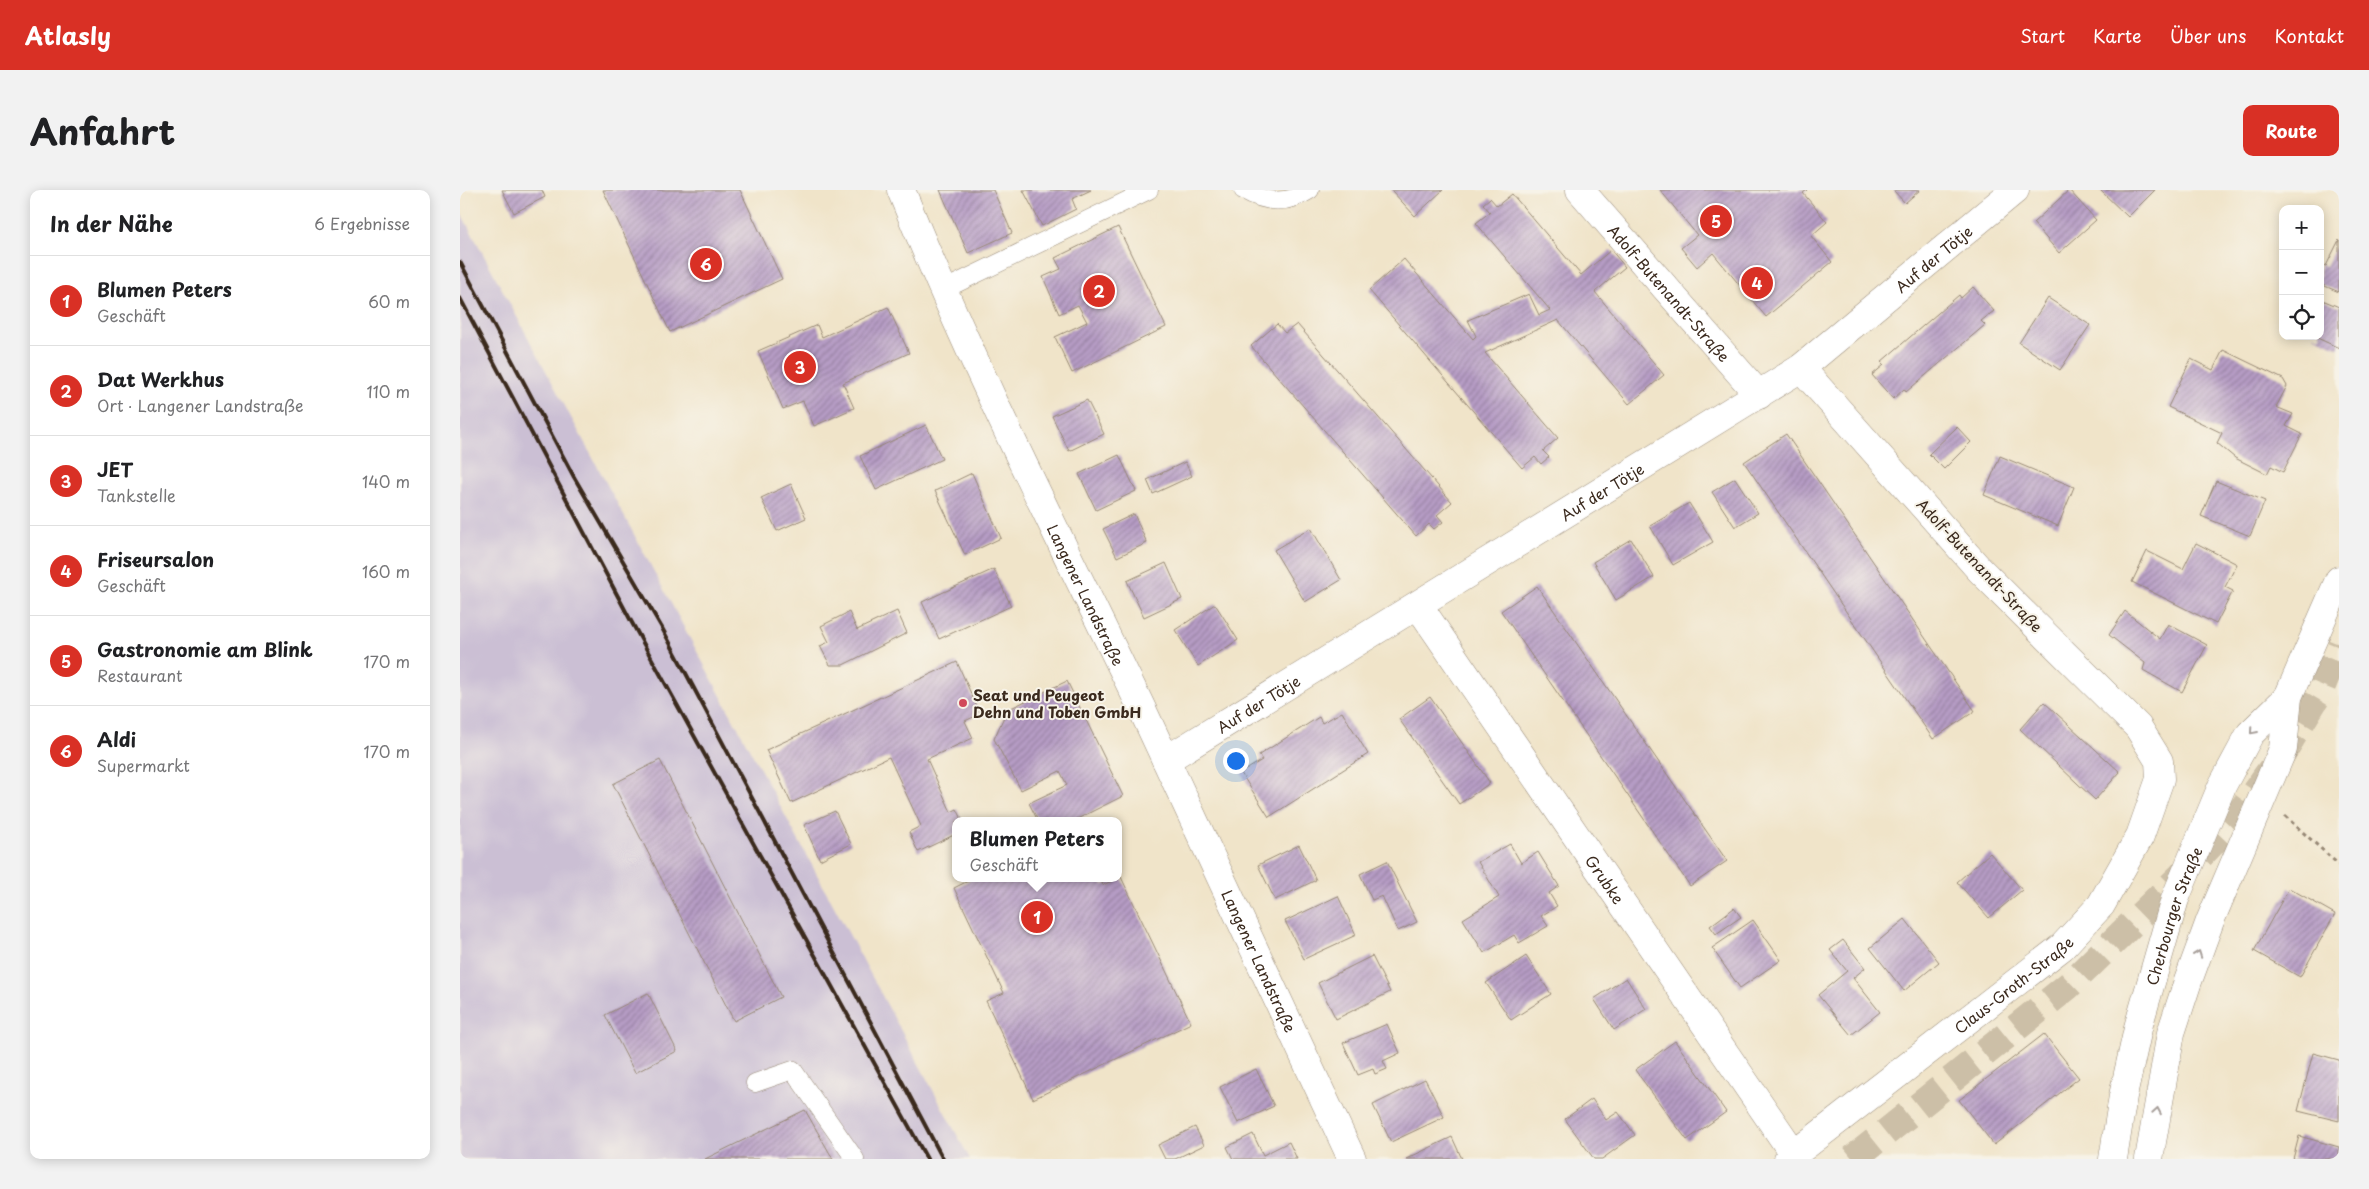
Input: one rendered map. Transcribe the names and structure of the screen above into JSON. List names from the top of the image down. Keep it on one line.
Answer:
{"streets":{"street":["Auf der Tötje","Adolf-Butenandt-Straße","Langener Landstraße","Grubke","Cherbourger Straße","Claus-Groth-Straße"]},"crossings":[["Auf der Tötje","Adolf-Butenandt-Straße"],["Auf der Tötje","Langener Landstraße"],["Auf der Tötje","Grubke"],["Adolf-Butenandt-Straße","Claus-Groth-Straße"],["Grubke","Claus-Groth-Straße"]],"places":["Seat und Peugeot Dehn und Toben GmbH"],"page":{"header":"Atlasly","nav":["Start","Karte","Über uns","Kontakt"],"title":"Anfahrt","buttons":"Route","heading":["In der Nähe","6 Ergebnisse"],"pins":["5","6","4","2","3","1"],"map_buttons":["+","−"],"list":[{"mark":"1","name":"Blumen Peters","note":"Geschäft","value":"60 m"},{"mark":"2","name":"Dat Werkhus","note":"Ort · Langener Landstraße","value":"110 m"},{"mark":"3","name":"JET","note":"Tankstelle","value":"140 m"},{"mark":"4","name":"Friseursalon","note":"Geschäft","value":"160 m"},{"mark":"5","name":"Gastronomie am Blink","note":"Restaurant","value":"170 m"},{"mark":"6","name":"Aldi","note":"Supermarkt","value":"170 m"}],"popup":["Blumen Peters","Geschäft"]}}
